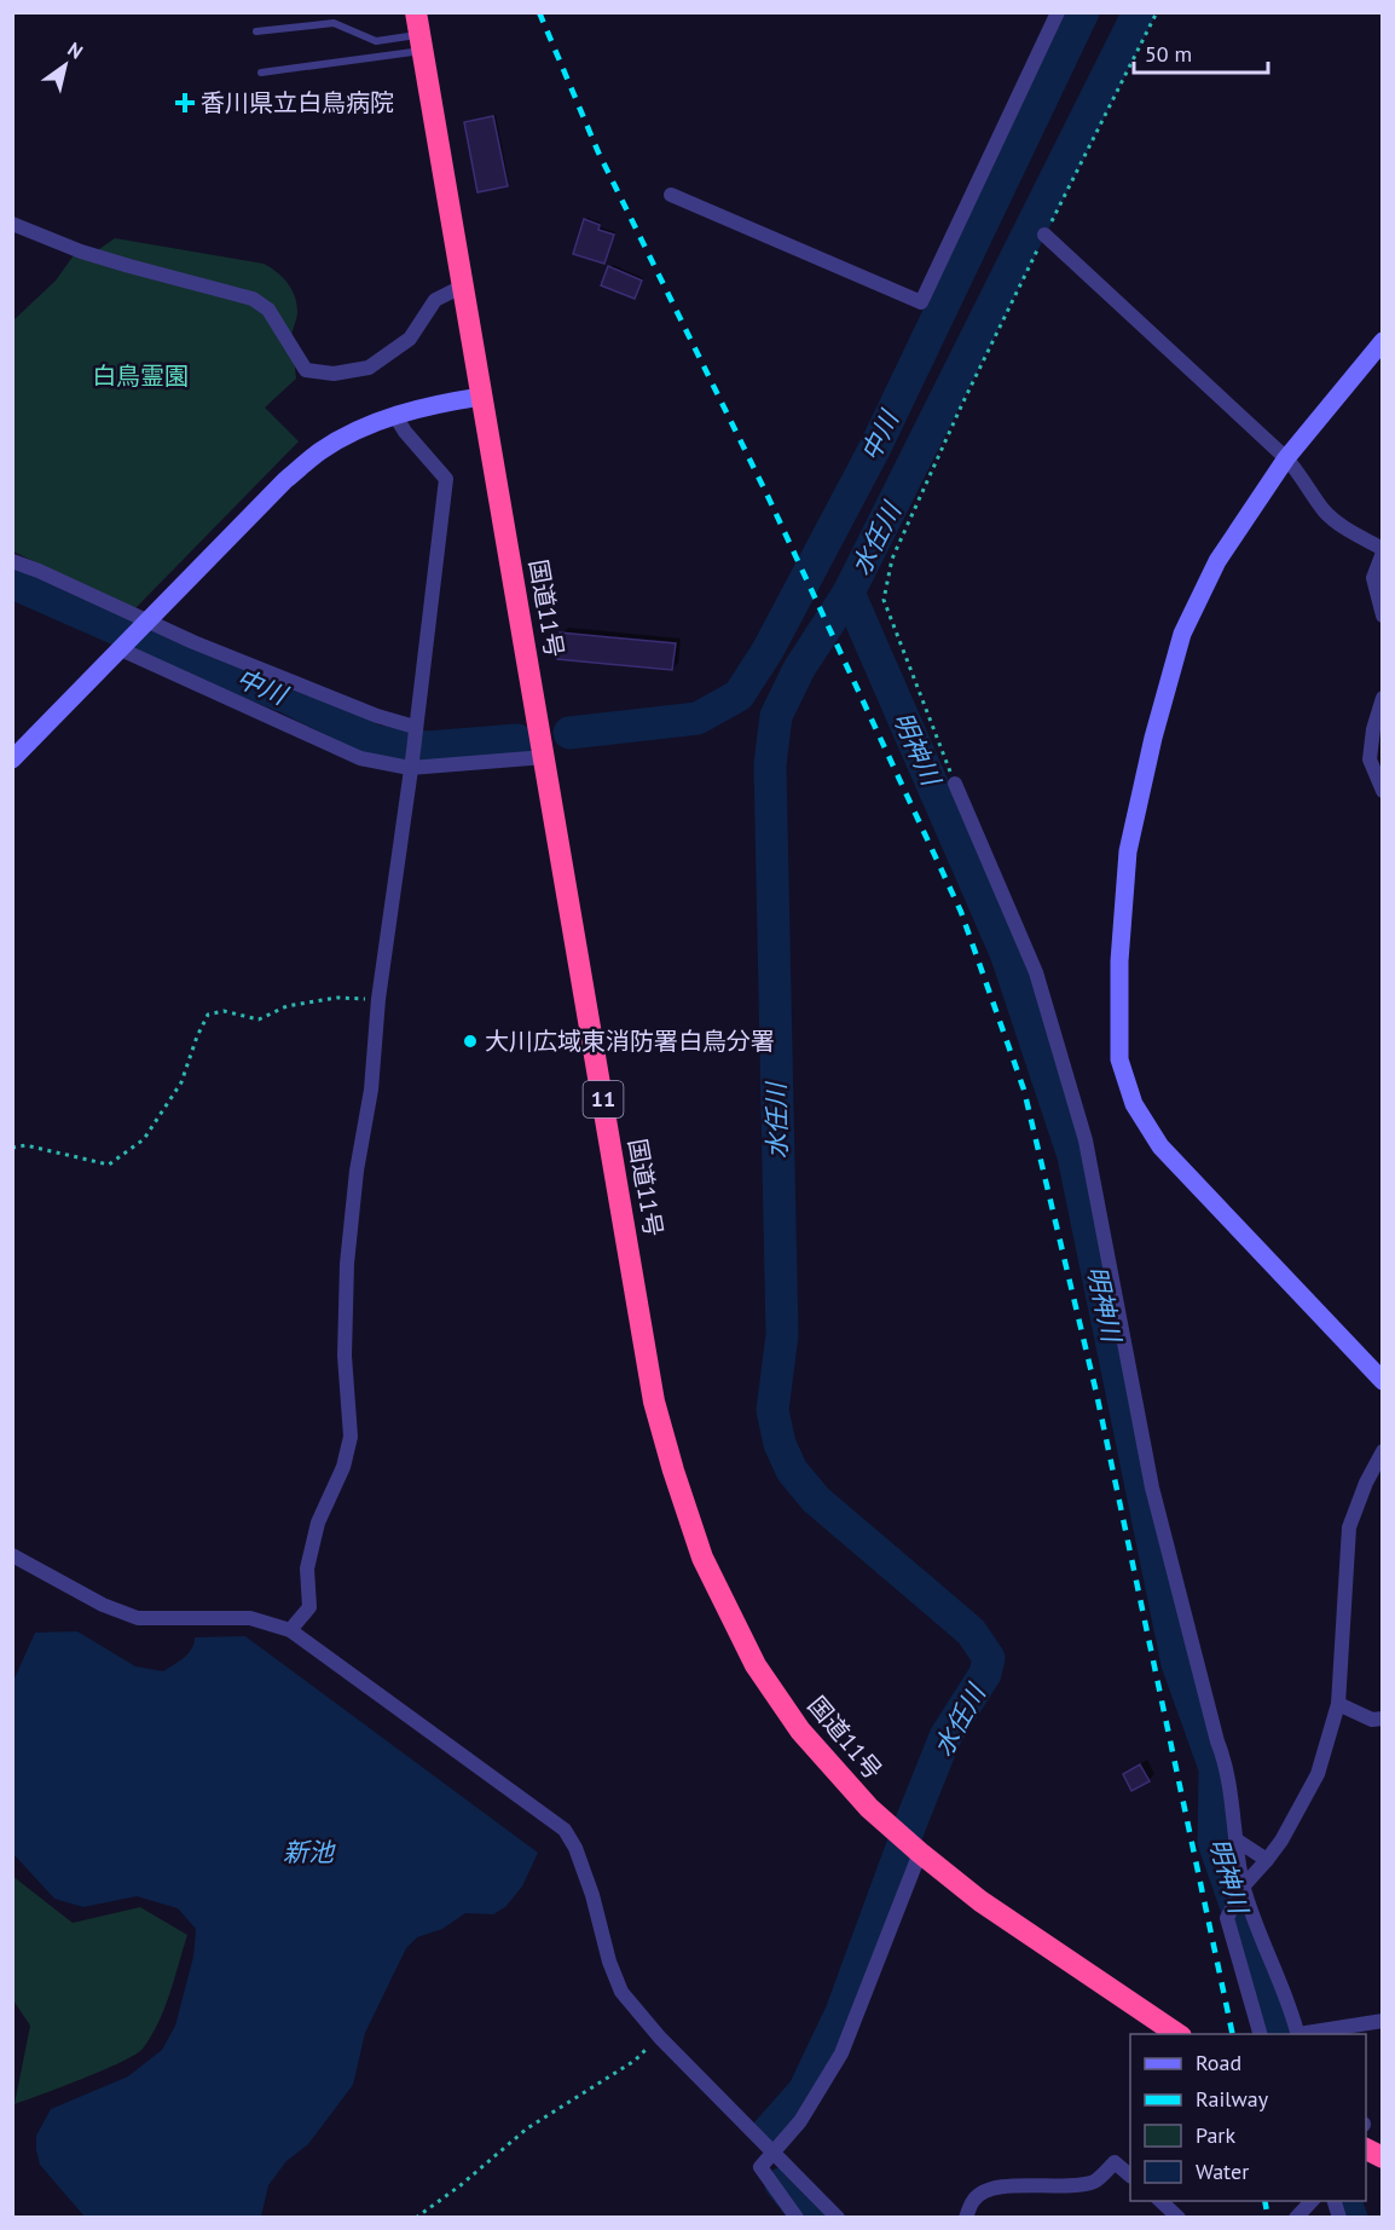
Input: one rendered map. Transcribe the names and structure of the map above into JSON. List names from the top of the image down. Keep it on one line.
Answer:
{"streets":{"highway":["国道11号","11"]},"water":["中川","水任川","明神川","新池"],"parks":["白鳥霊園"],"places":{"health":["香川県立白鳥病院"],"other":["大川広域東消防署白鳥分署"]},"legend":["Road","Railway","Park","Water"],"scale_bar":"50 m","north":"top right"}
